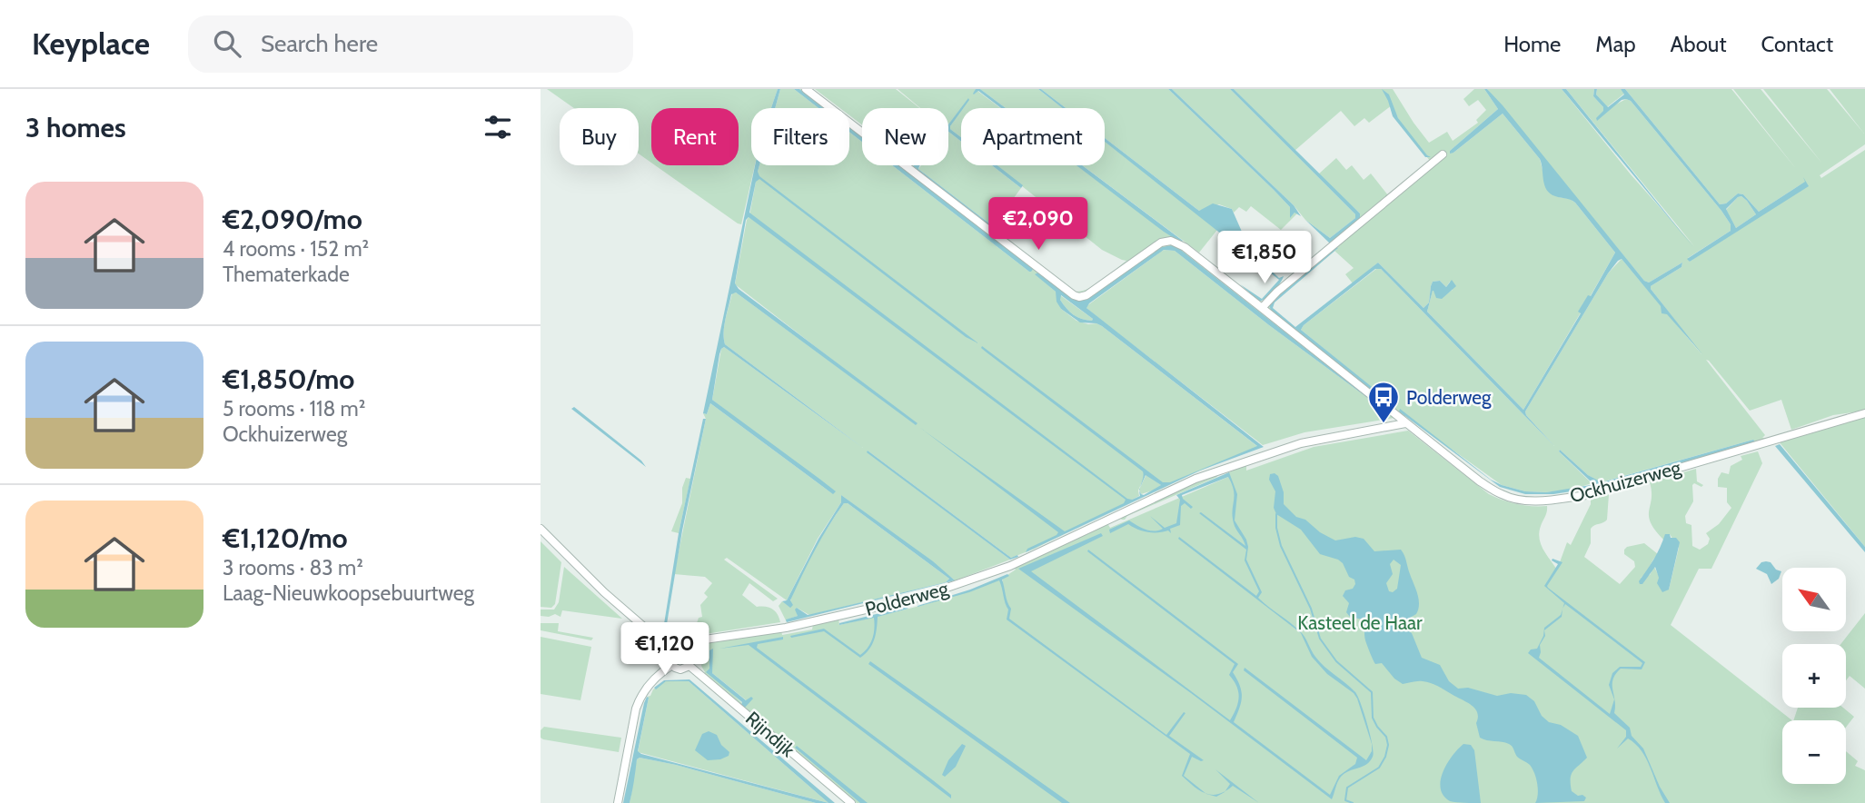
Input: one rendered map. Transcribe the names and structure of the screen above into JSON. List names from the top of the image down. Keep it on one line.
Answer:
{"streets":{"street":["Ockhuizerweg","Polderweg","Rijndijk"]},"crossings":[["Ockhuizerweg","Polderweg"],["Polderweg","Rijndijk"]],"parks":["Kasteel de Haar"],"places":{"bus stop":["Polderweg"]},"north":"top left","page":{"header":"Keyplace","search":"Search here","nav":["Home","Map","About","Contact"],"heading":"3 homes","chip":["Buy","Rent","Filters","New","Apartment"],"list":[{"name":"€2,090/mo","note":"4 rooms · 152 m² · Thematerkade"},{"name":"€1,850/mo","note":"5 rooms · 118 m² · Ockhuizerweg"},{"name":"€1,120/mo","note":"3 rooms · 83 m² · Laag-Nieuwkoopsebuurtweg"}],"price":["€2,090","€1,850","€1,120"],"map_buttons":["+","−"]}}
